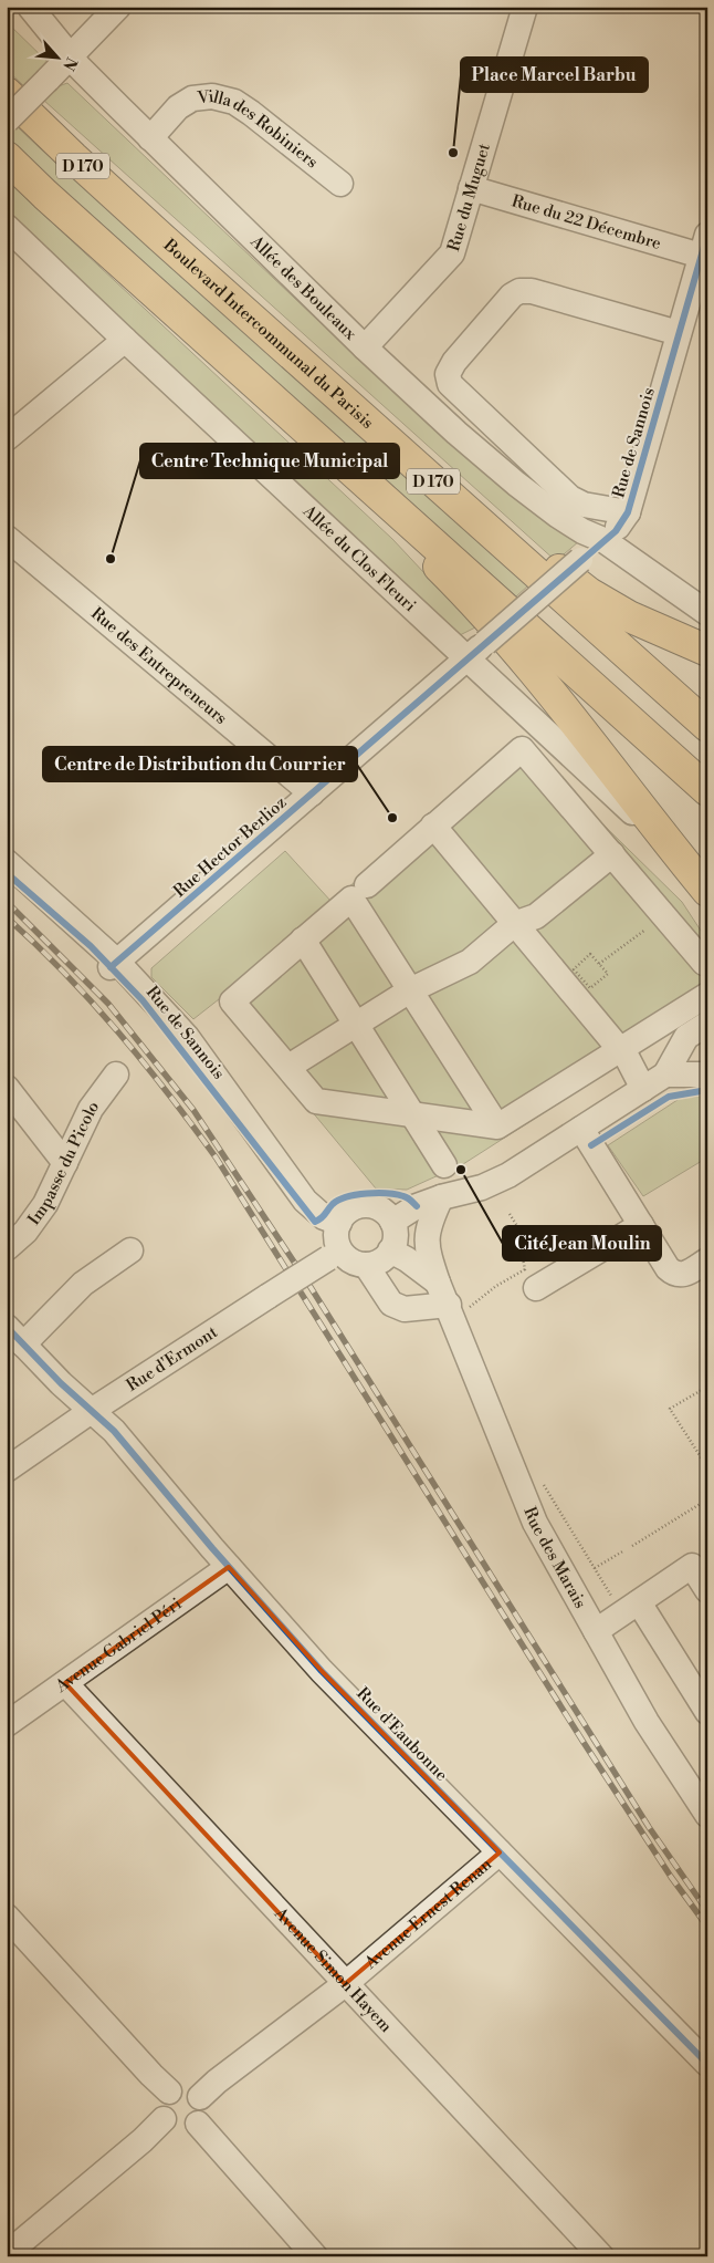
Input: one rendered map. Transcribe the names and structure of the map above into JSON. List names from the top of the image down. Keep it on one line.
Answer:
{"streets":{"main road":["D 170","Boulevard Intercommunal du Parisis","Allée du Clos Fleuri"],"street":["Villa des Robiniers","Rue du Muguet","Rue du 22 Décembre","Allée des Bouleaux","Rue de Sannois","Rue des Entrepreneurs","Rue Hector Berlioz","Impasse du Picolo","Rue d'Ermont","Rue des Marais","Avenue Gabriel Péri","Rue d'Eaubonne","Avenue Ernest Renan","Avenue Simon Hayem"]},"crossings":[["Villa des Robiniers","Allée des Bouleaux"],["Rue du Muguet","Rue du 22 Décembre"],["Rue du Muguet","Allée des Bouleaux"],["Rue du 22 Décembre","Rue de Sannois"],["Allée des Bouleaux","Rue de Sannois"],["Rue de Sannois","Allée du Clos Fleuri"],["Rue de Sannois","Rue Hector Berlioz"],["Rue de Sannois","Rue d'Ermont"],["Allée du Clos Fleuri","Rue Hector Berlioz"],["Rue des Entrepreneurs","Rue Hector Berlioz"],["Rue d'Ermont","Rue d'Eaubonne"],["Avenue Gabriel Péri","Rue d'Eaubonne"],["Avenue Gabriel Péri","Avenue Simon Hayem"],["Rue d'Eaubonne","Avenue Ernest Renan"],["Avenue Ernest Renan","Avenue Simon Hayem"]],"places":["Place Marcel Barbu","Centre Technique Municipal","Centre de Distribution du Courrier","Cité Jean Moulin"],"north":"bottom right"}
